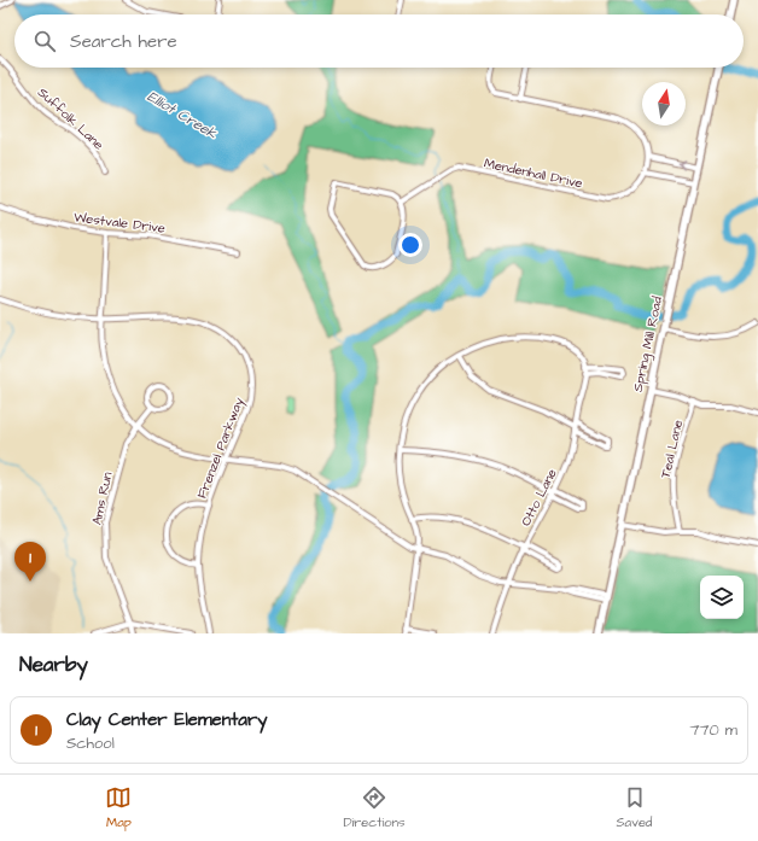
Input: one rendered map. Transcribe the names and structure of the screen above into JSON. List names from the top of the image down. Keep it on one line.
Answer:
{"streets":{"street":["Suffolk Lane","Mendenhall Drive","Westvale Drive","Spring Mill Road","Frenzel Parkway","Teal Lane","Otto Lane","Ams Run"]},"water":["Elliot Creek"],"north":"top","page":{"search":"Search here","pins":"1","heading":"Nearby","list":[{"mark":"1","name":"Clay Center Elementary","note":"School","value":"770 m"}],"nav":["Map","Directions","Saved"]}}
